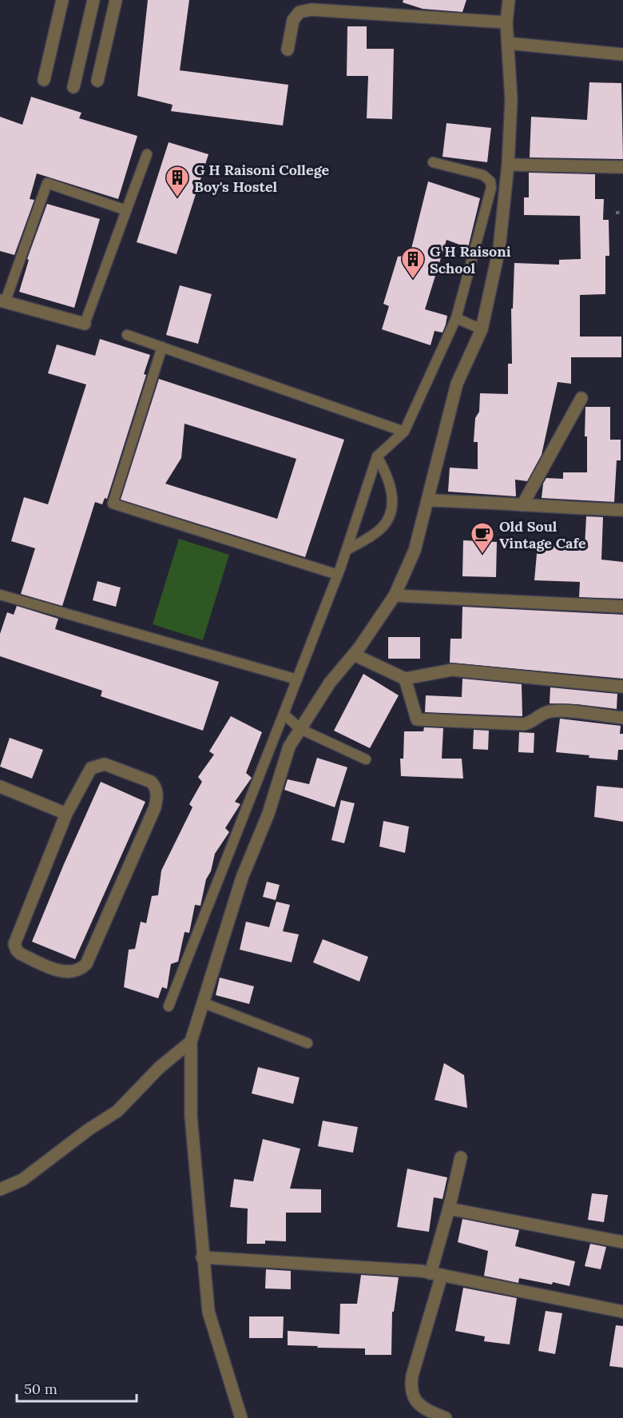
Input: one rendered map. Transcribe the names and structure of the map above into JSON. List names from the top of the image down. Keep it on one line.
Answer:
{"places":{"building":["G H Raisoni College Boy's Hostel","G H Raisoni School"],"cafe":["Old Soul Vintage Cafe"]},"scale_bar":"50 m"}
